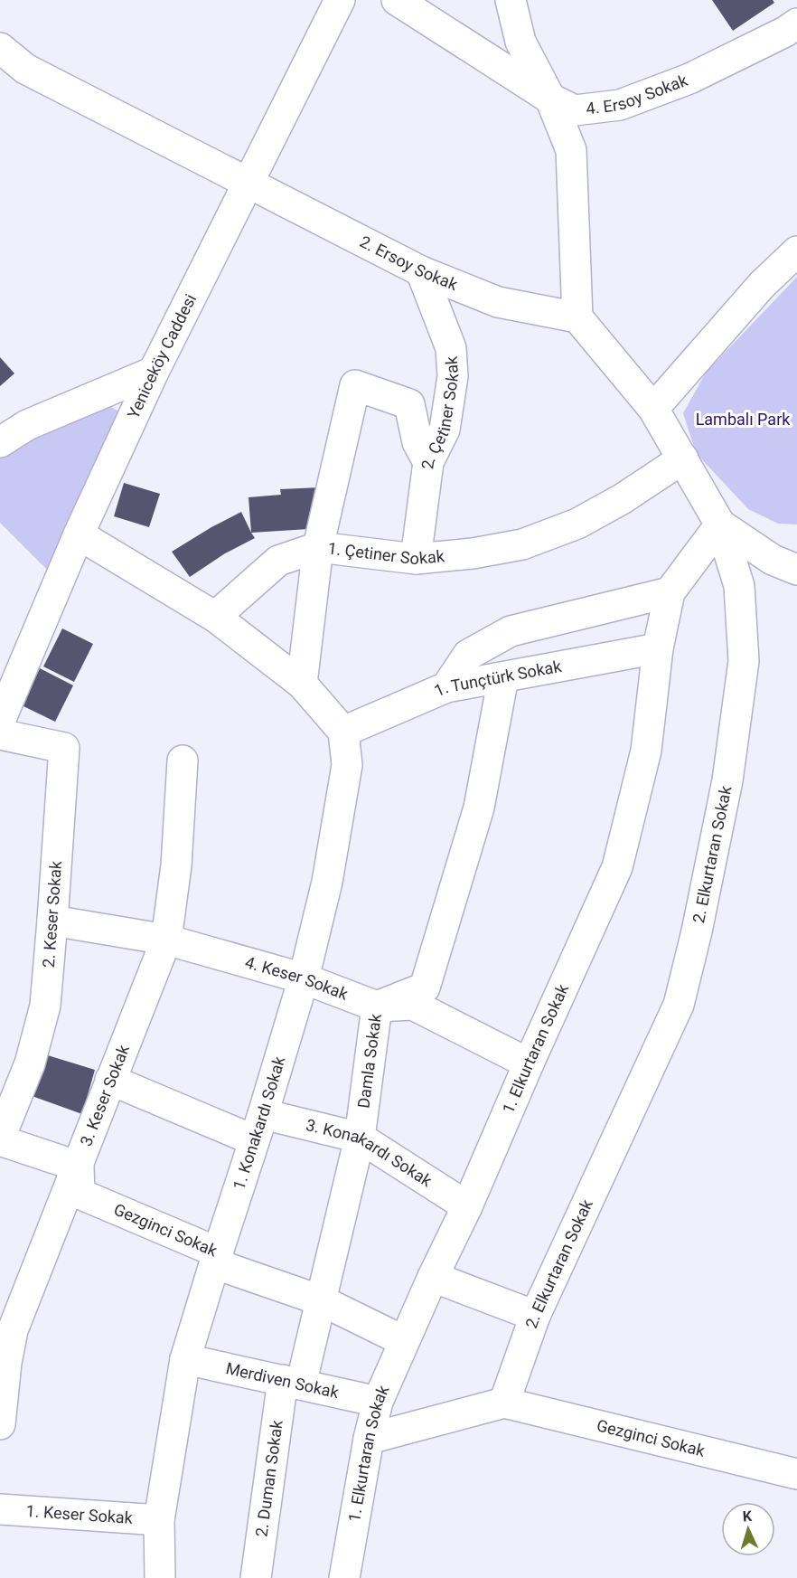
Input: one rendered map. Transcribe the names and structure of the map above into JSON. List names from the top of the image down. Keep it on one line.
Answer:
{"streets":{"street":["4. Ersoy Sokak","2. Ersoy Sokak","Yeniceköy Caddesi","2. Çetiner Sokak","1. Çetiner Sokak","1. Tunçtürk Sokak","2. Elkurtaran Sokak","2. Keser Sokak","4. Keser Sokak","1. Elkurtaran Sokak","Damla Sokak","3. Keser Sokak","1. Konakardı Sokak","3. Konakardı Sokak","Gezginci Sokak","Merdiven Sokak","2. Duman Sokak","1. Keser Sokak"]},"crossings":[["2. Ersoy Sokak","Yeniceköy Caddesi"],["2. Ersoy Sokak","2. Çetiner Sokak"],["2. Ersoy Sokak","2. Elkurtaran Sokak"],["2. Çetiner Sokak","1. Çetiner Sokak"],["1. Çetiner Sokak","2. Elkurtaran Sokak"],["1. Tunçtürk Sokak","1. Elkurtaran Sokak"],["1. Tunçtürk Sokak","Damla Sokak"],["1. Tunçtürk Sokak","1. Konakardı Sokak"],["2. Elkurtaran Sokak","1. Elkurtaran Sokak"],["2. Elkurtaran Sokak","Gezginci Sokak"],["2. Keser Sokak","4. Keser Sokak"],["4. Keser Sokak","1. Elkurtaran Sokak"],["4. Keser Sokak","Damla Sokak"],["4. Keser Sokak","3. Keser Sokak"],["4. Keser Sokak","1. Konakardı Sokak"],["1. Elkurtaran Sokak","3. Konakardı Sokak"],["1. Elkurtaran Sokak","Gezginci Sokak"],["1. Elkurtaran Sokak","Merdiven Sokak"],["Damla Sokak","3. Konakardı Sokak"],["Damla Sokak","Gezginci Sokak"],["Damla Sokak","Merdiven Sokak"],["Damla Sokak","2. Duman Sokak"],["3. Keser Sokak","3. Konakardı Sokak"],["3. Keser Sokak","Gezginci Sokak"],["1. Konakardı Sokak","3. Konakardı Sokak"],["1. Konakardı Sokak","Gezginci Sokak"],["1. Konakardı Sokak","Merdiven Sokak"],["1. Konakardı Sokak","1. Keser Sokak"],["Merdiven Sokak","2. Duman Sokak"]],"parks":["Lambalı Park"],"north":"top"}
